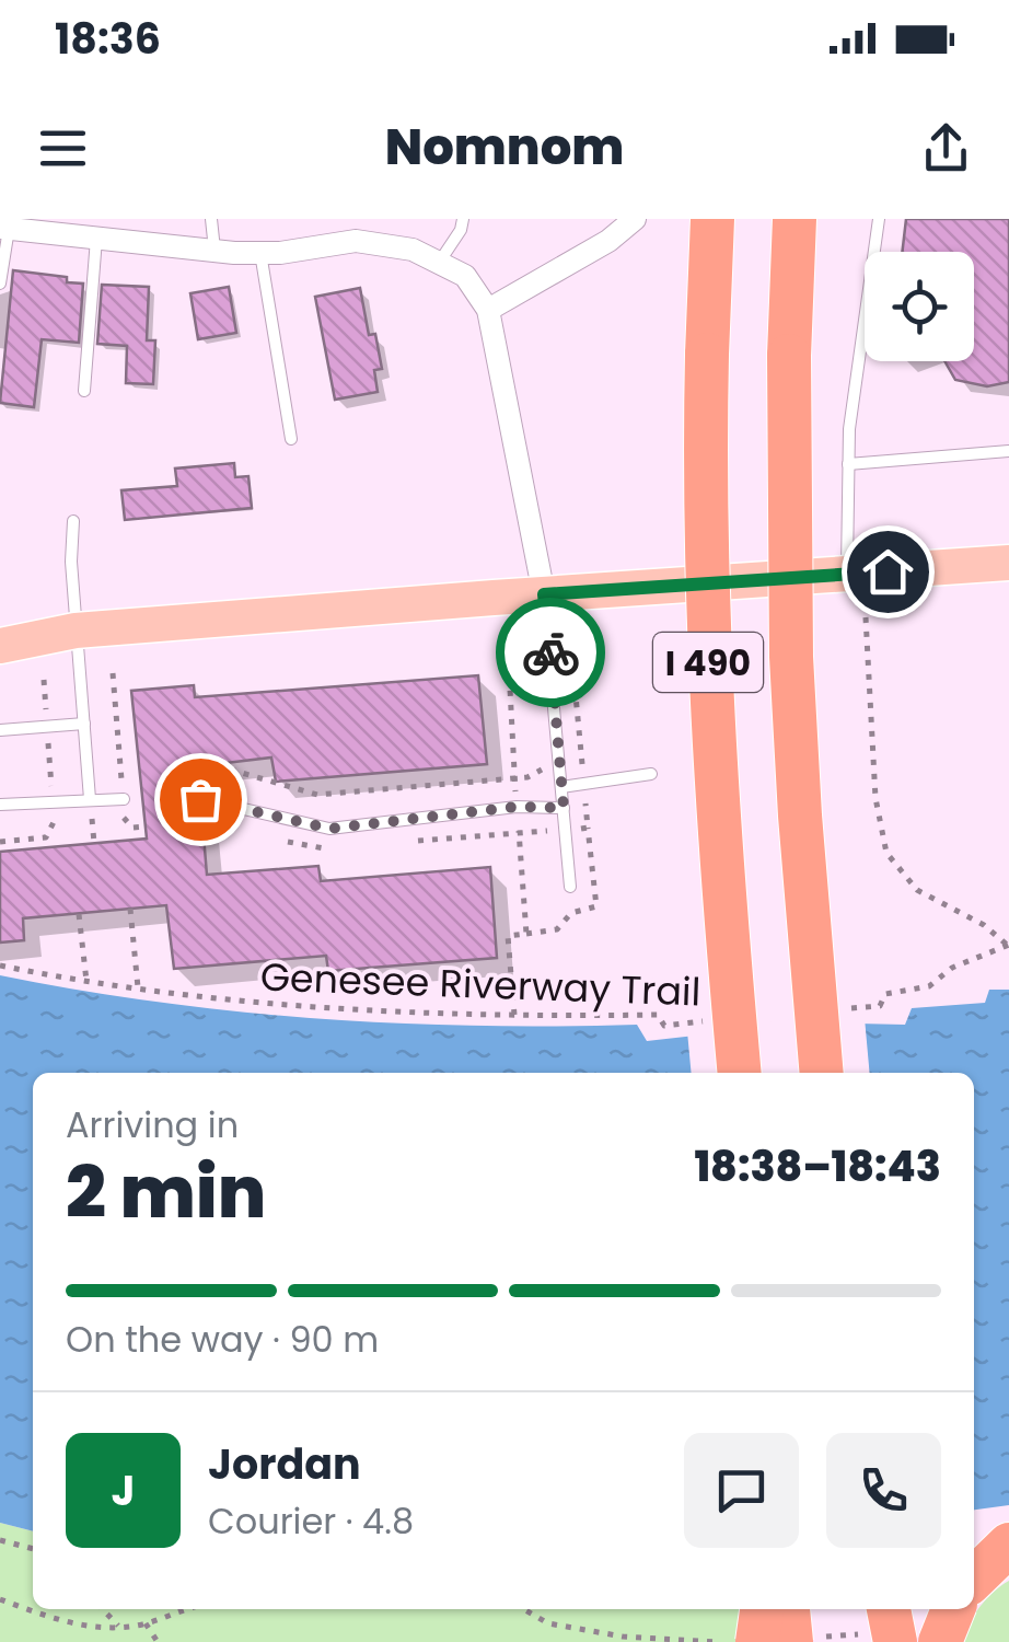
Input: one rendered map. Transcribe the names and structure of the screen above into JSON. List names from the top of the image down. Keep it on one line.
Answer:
{"streets":{"highway":["I 490"],"path":["Genesee Riverway Trail"]},"page":{"status":"18:36","header":"Nomnom","heading":["2 min","Arriving in","18:38–18:43"],"panel":["Jordan","Courier · 4.8"],"bar":"On the way · 90 m","round":"J"}}
